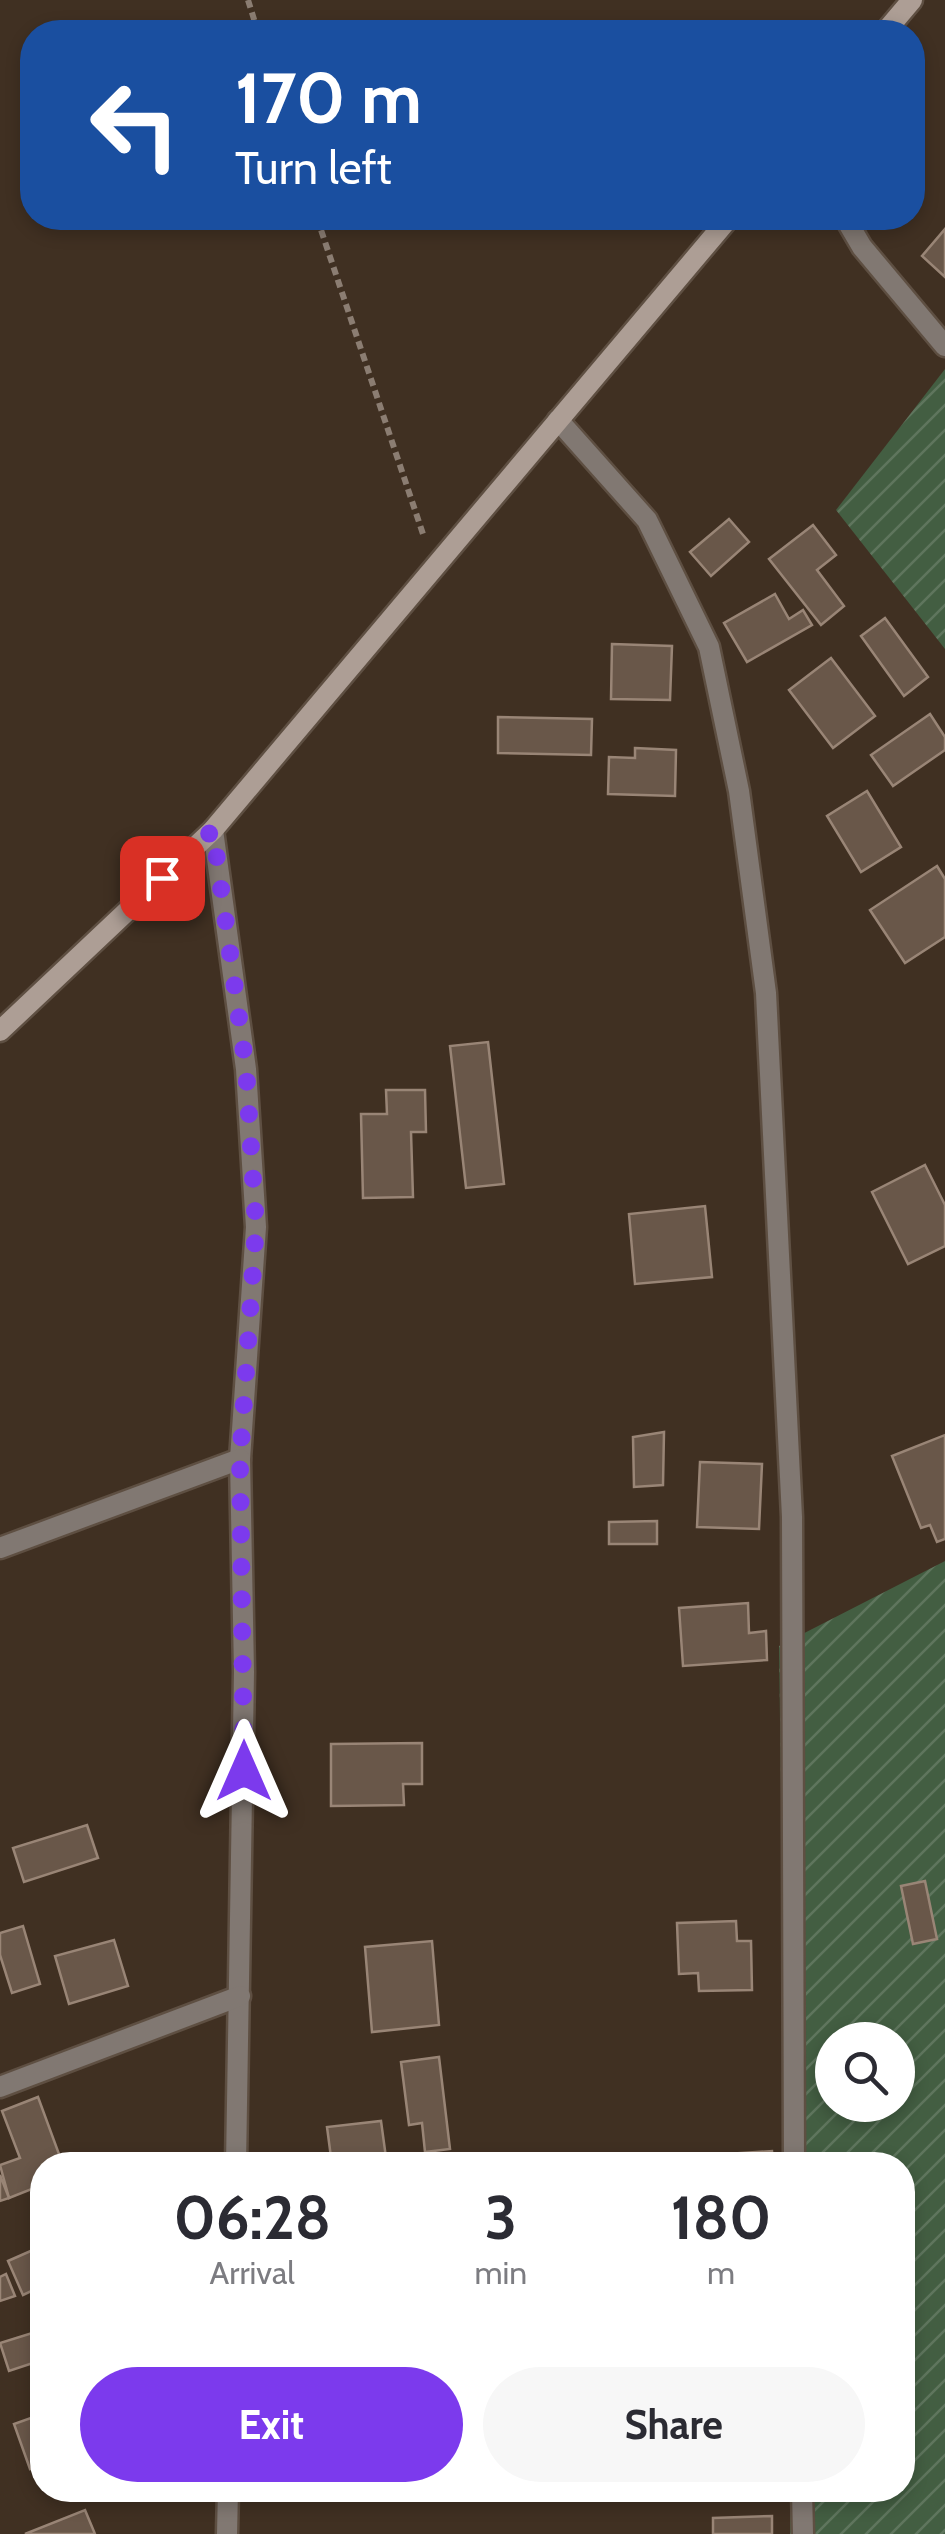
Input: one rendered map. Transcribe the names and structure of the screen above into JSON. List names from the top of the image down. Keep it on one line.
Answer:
{"page":{"turn":["170 m","Turn left"],"eta":["06:28","Arrival","3","min","180","m"],"buttons":["Exit","Share"]}}
